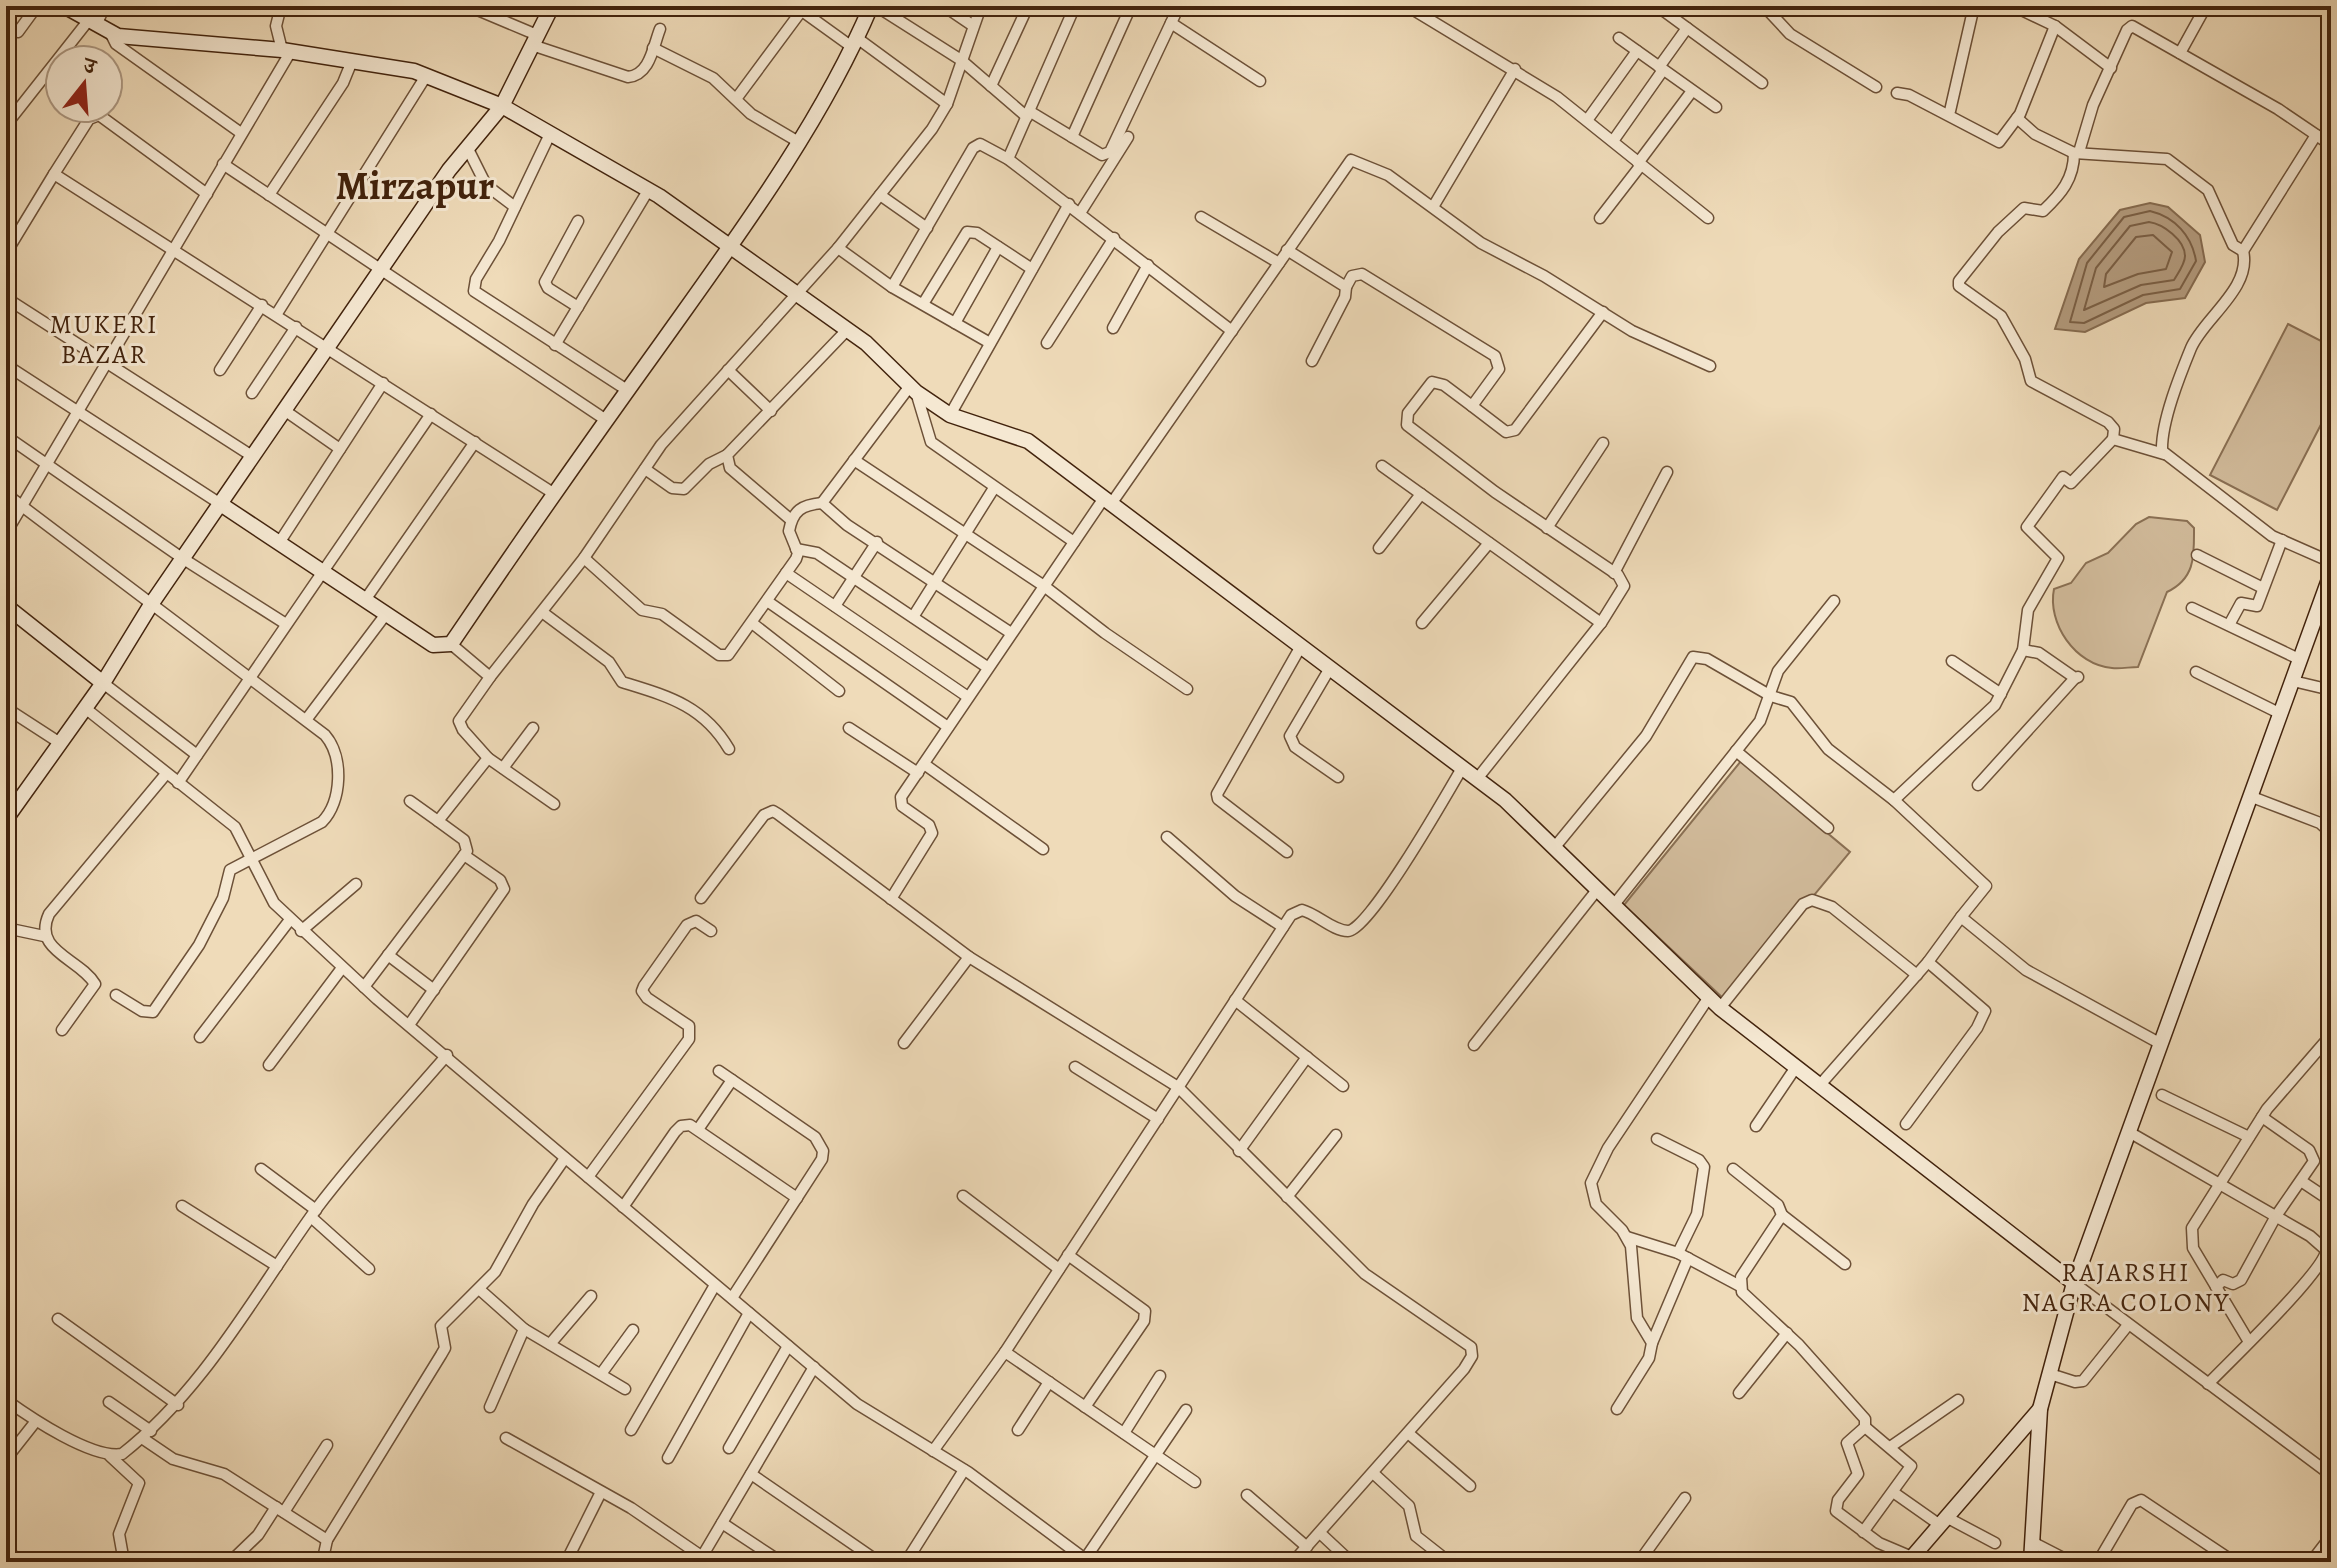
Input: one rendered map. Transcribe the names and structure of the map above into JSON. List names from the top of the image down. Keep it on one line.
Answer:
{"districts":["Mirzapur","MUKERI BAZAR","RAJARSHI NAGRA COLONY"],"north":"top"}
